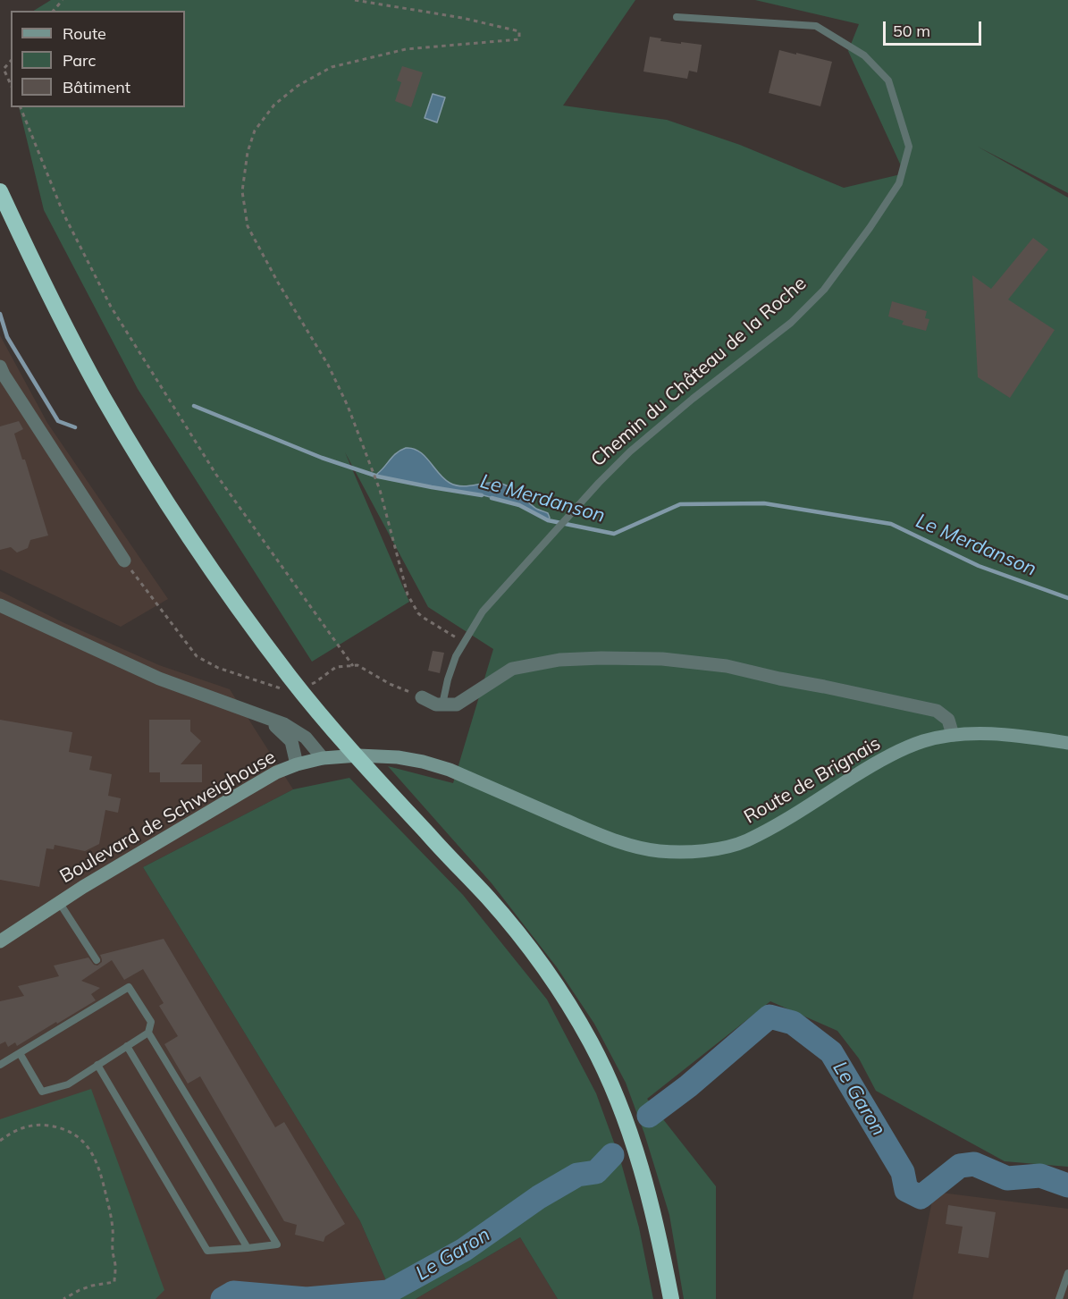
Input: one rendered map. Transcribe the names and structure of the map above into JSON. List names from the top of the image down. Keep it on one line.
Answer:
{"streets":{"street":["Route de Brignais","Boulevard de Schweighouse"],"lane":["Chemin du Château de la Roche"]},"crossings":[["Route de Brignais","Boulevard de Schweighouse"]],"water":["Le Merdanson","Le Garon"],"legend":["Route","Parc","Bâtiment"],"scale_bar":"50 m"}
